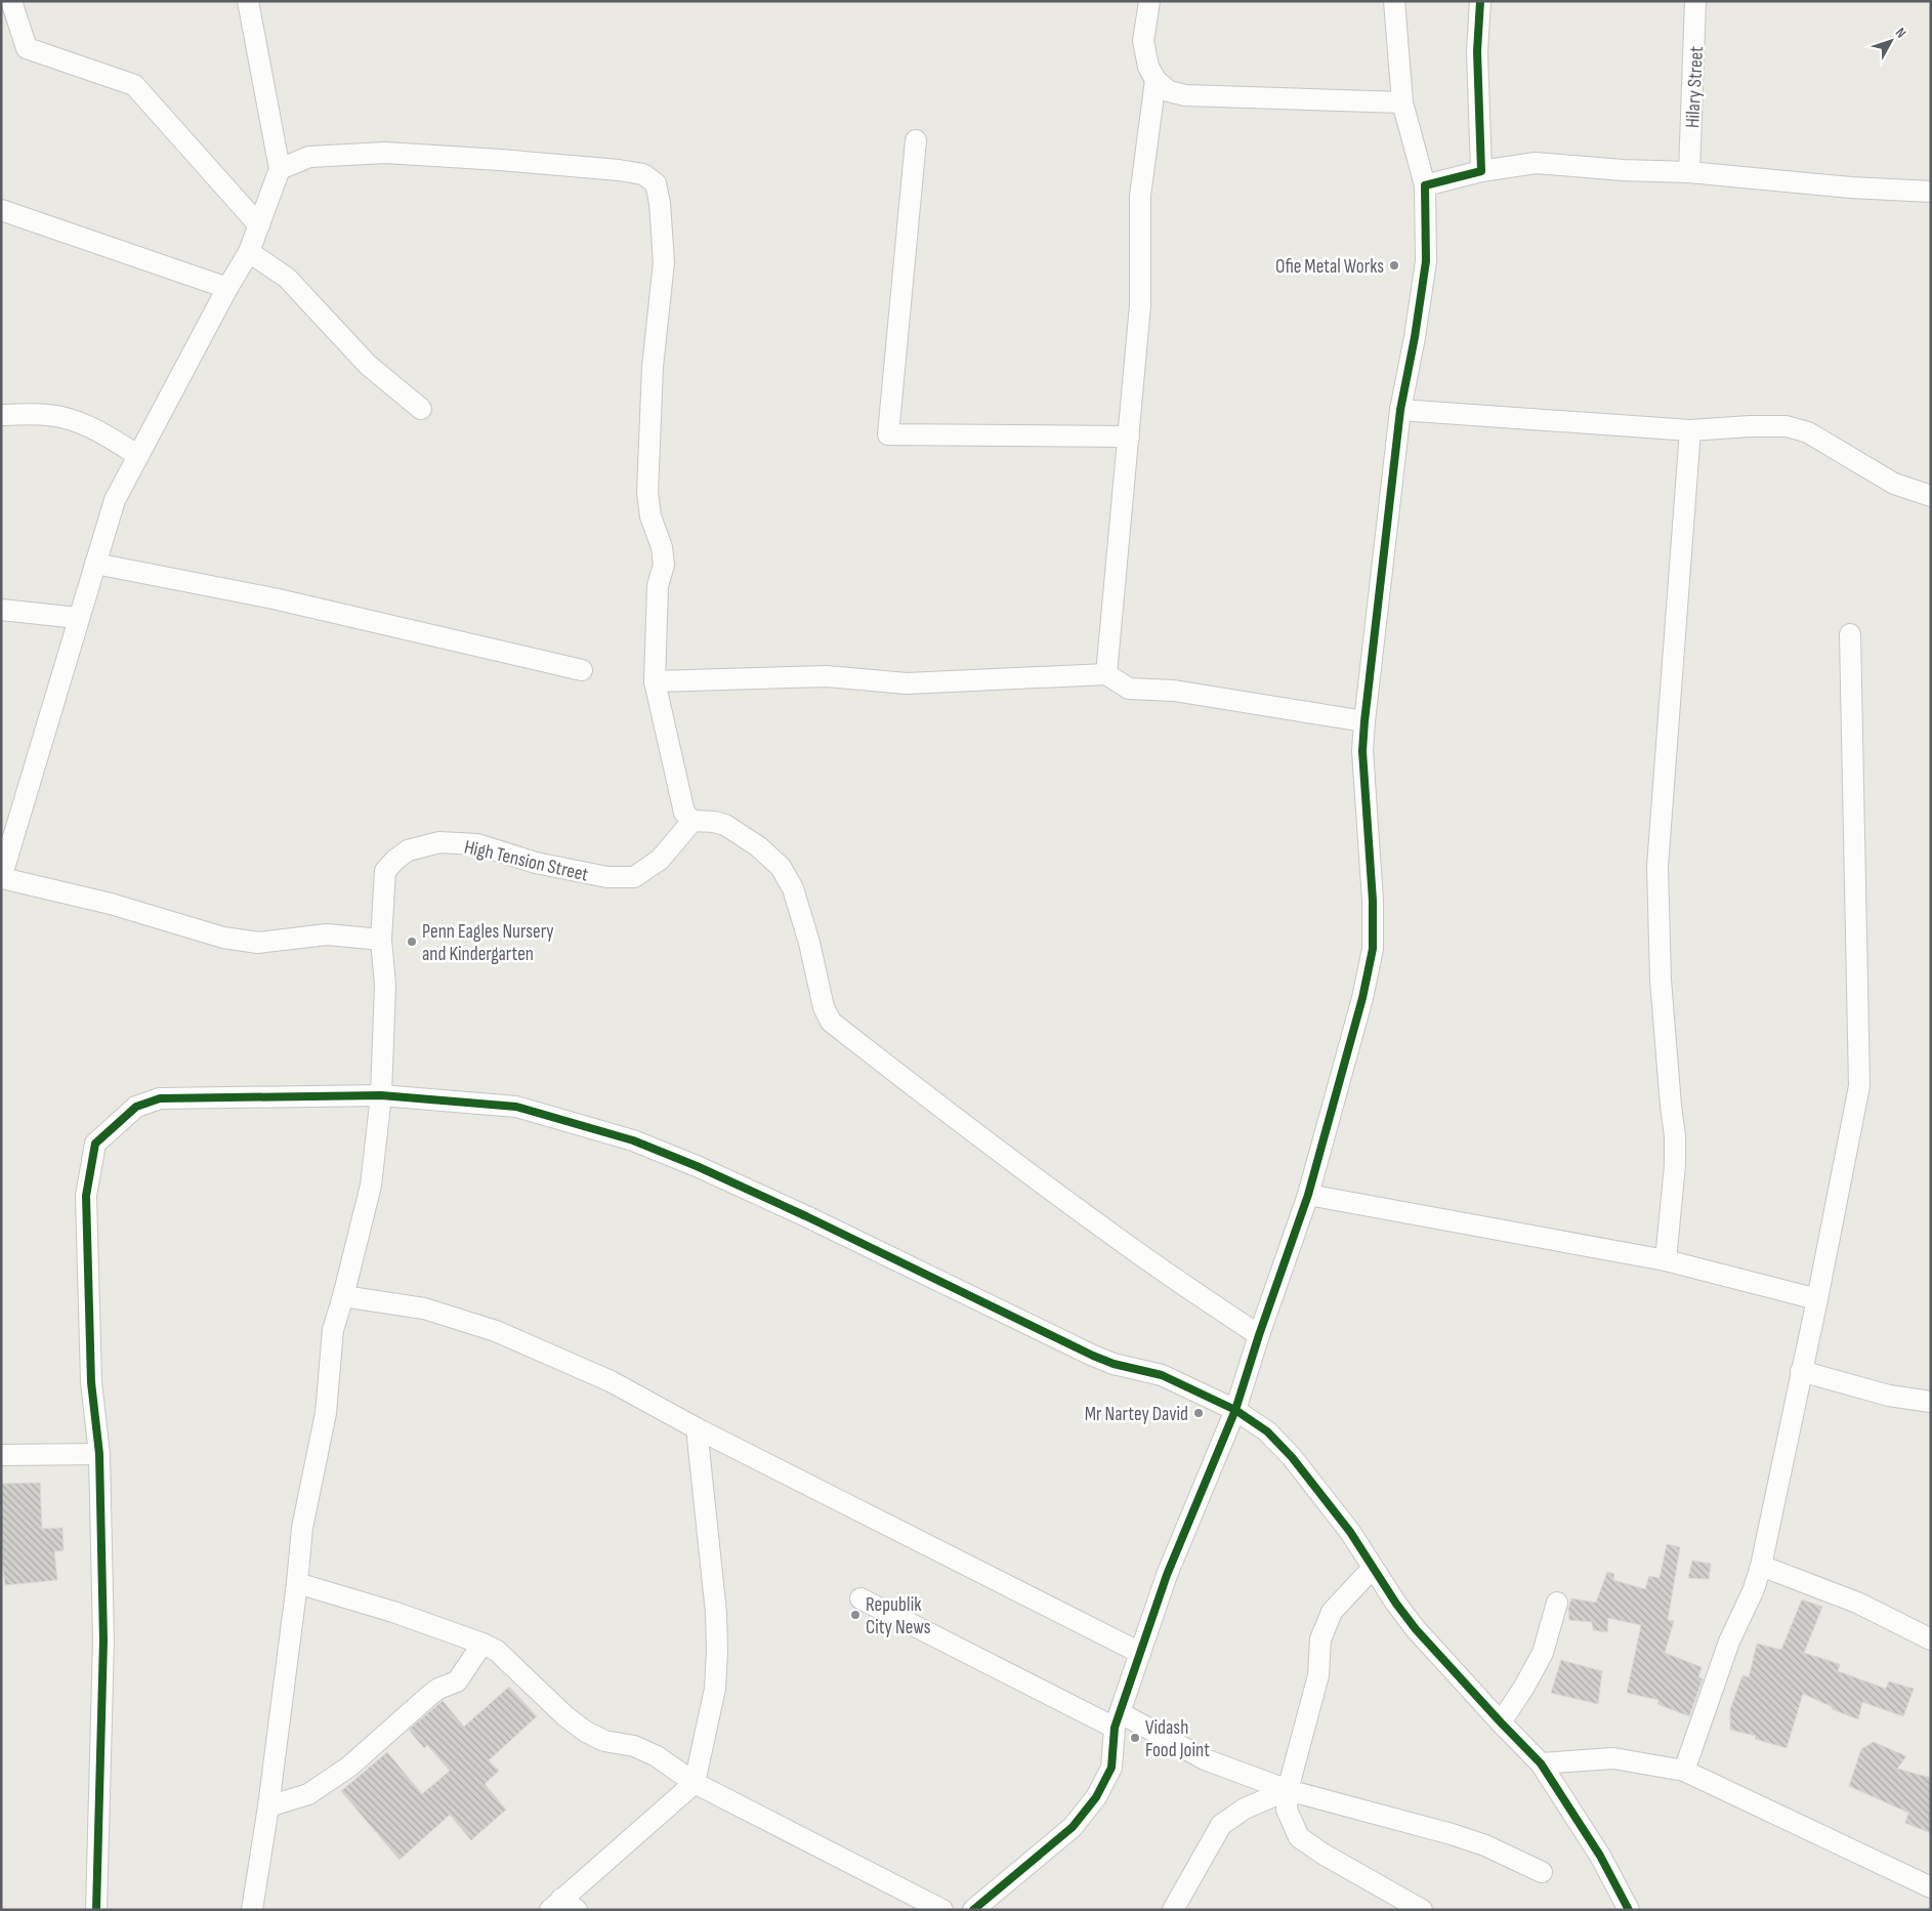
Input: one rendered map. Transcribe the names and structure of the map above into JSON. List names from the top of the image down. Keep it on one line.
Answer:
{"streets":{"street":["Hilary Street","High Tension Street"]},"places":["Ofie Metal Works","Penn Eagles Nursery and Kindergarten","Mr Nartey David","Republik City News","Vidash Food Joint"],"north":"top right"}
